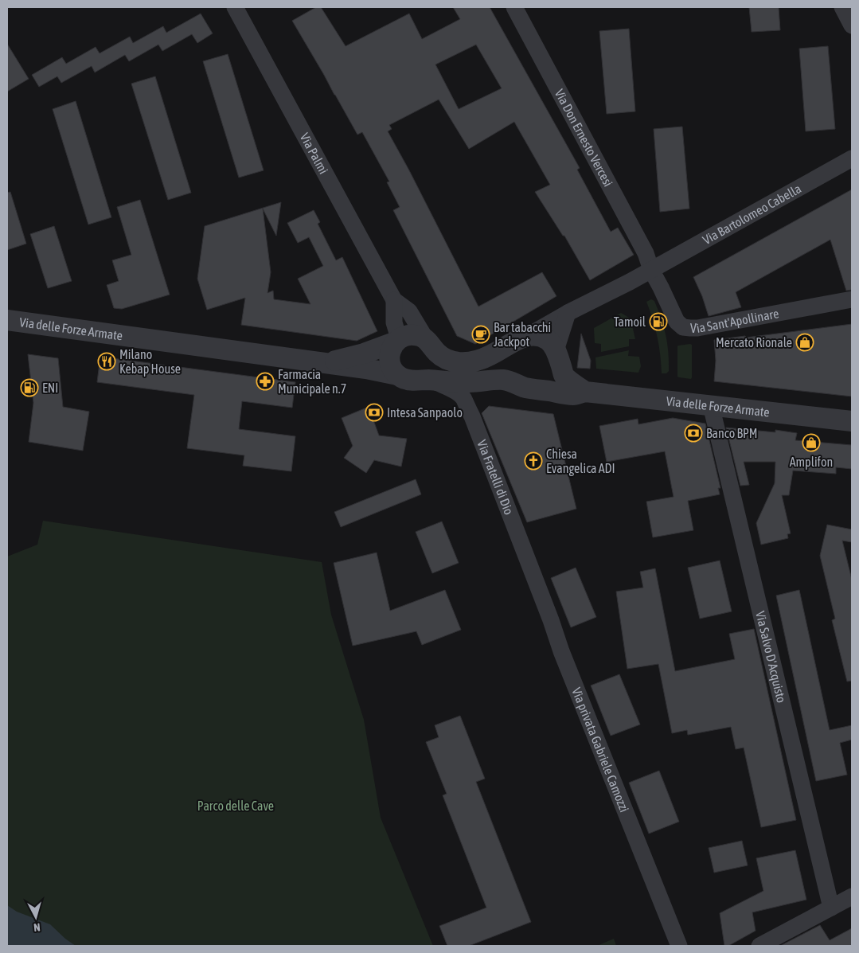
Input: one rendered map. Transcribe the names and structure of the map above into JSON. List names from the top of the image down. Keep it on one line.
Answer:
{"streets":{"street":["Via Don Ernesto Vercesi","Via Palmi","Via Bartolomeo Cabella","Via Sant'Apollinare","Via delle Forze Armate","Via Fratelli di Dio","Via Salvo D'Acquisto","Via privata Gabriele Camozzi"]},"crossings":[["Via Don Ernesto Vercesi","Via Bartolomeo Cabella"],["Via Don Ernesto Vercesi","Via Sant'Apollinare"],["Via Don Ernesto Vercesi","Via delle Forze Armate"],["Via Palmi","Via delle Forze Armate"],["Via Bartolomeo Cabella","Via Sant'Apollinare"],["Via Bartolomeo Cabella","Via delle Forze Armate"],["Via Sant'Apollinare","Via delle Forze Armate"],["Via delle Forze Armate","Via Fratelli di Dio"],["Via delle Forze Armate","Via Salvo D'Acquisto"],["Via Fratelli di Dio","Via privata Gabriele Camozzi"]],"parks":["Parco delle Cave"],"places":{"fuel station":["Tamoil","ENI"],"cafe":["Bar tabacchi Jackpot"],"shop":["Mercato Rionale","Amplifon"],"restaurant":["Milano Kebap House"],"pharmacy":["Farmacia Municipale n.7"],"bank":["Intesa Sanpaolo","Banco BPM"],"church":["Chiesa Evangelica ADI"]},"north":"bottom"}
